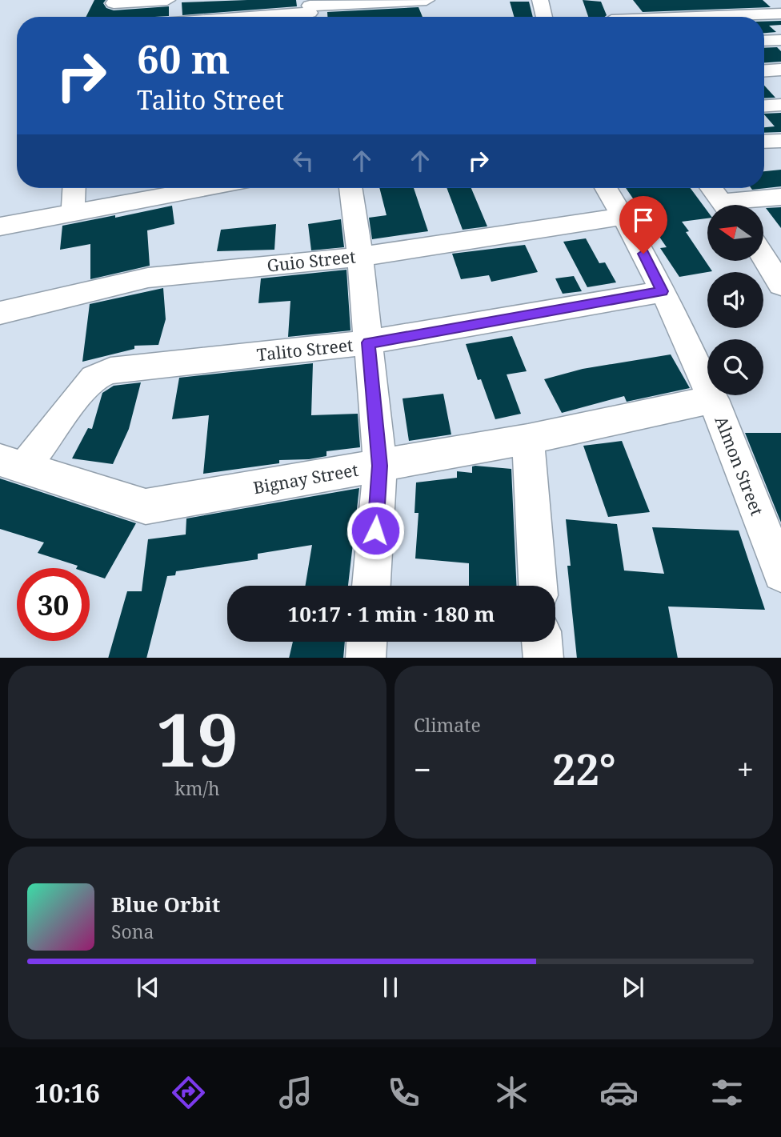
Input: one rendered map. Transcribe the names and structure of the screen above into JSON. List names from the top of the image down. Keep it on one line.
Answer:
{"streets":{"street":["Guio Street","Talito Street","Almon Street","Bignay Street"]},"crossings":[["Guio Street","Almon Street"],["Talito Street","Almon Street"],["Talito Street","Bignay Street"],["Almon Street","Bignay Street"]],"north":"left","page":{"turn":["60 m","Talito Street"],"limit":"30","trip":"10:17 · 1 min · 180 m","tile":[["19","km/h"],"Climate"],"heat":["−","22°","+"],"song":["Blue Orbit","Sona"],"tabs":"10:16"}}
